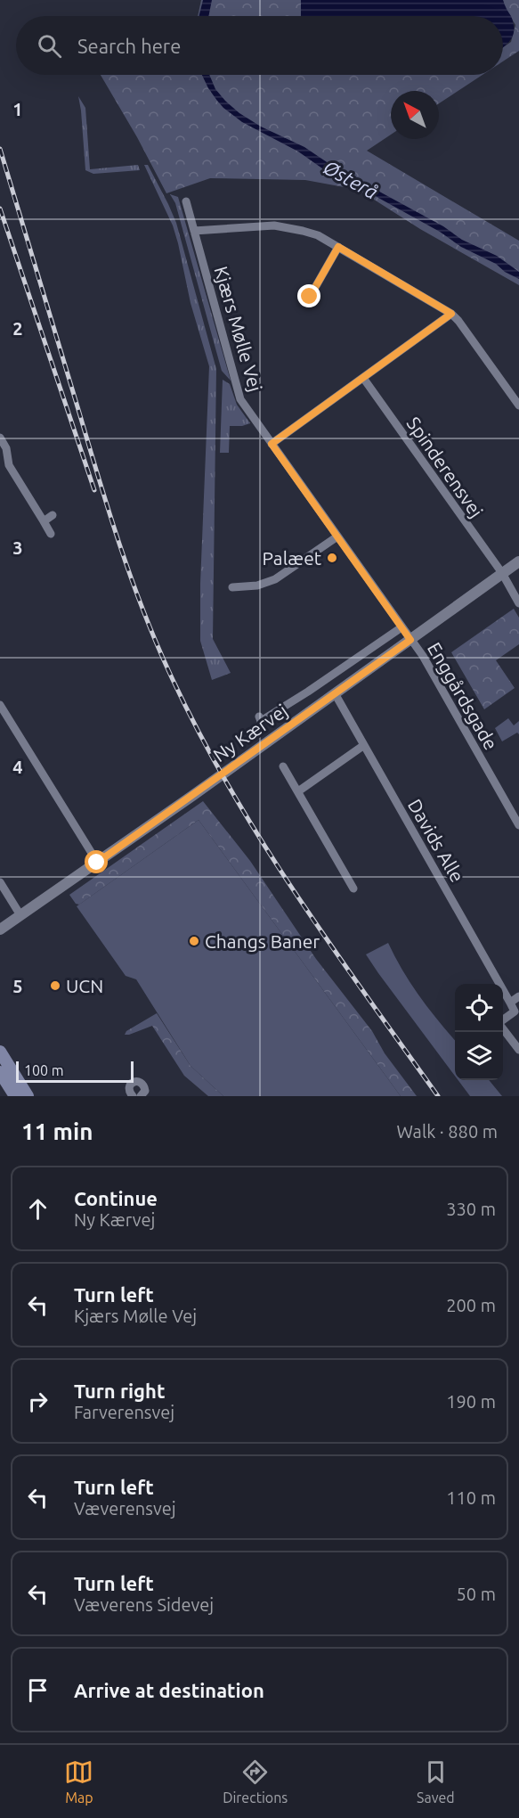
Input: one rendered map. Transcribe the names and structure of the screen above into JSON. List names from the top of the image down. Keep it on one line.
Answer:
{"streets":{"street":["Kjærs Mølle Vej","Spinderensvej","Enggårdsgade","Ny Kærvej","Davids Alle"]},"crossings":[["Kjærs Mølle Vej","Enggårdsgade"],["Kjærs Mølle Vej","Ny Kærvej"],["Spinderensvej","Ny Kærvej"],["Enggårdsgade","Ny Kærvej"],["Ny Kærvej","Davids Alle"]],"water":["Østerå"],"places":["Palæet","Changs Baner","UCN"],"scale_bar":"100 m","north":"top left","page":{"search":"Search here","scale":"100 m","heading":["11 min","Walk · 880 m"],"list":[["Continue","Ny Kærvej","330 m"],["Turn left","Kjærs Mølle Vej","200 m"],["Turn right","Farverensvej","190 m"],["Turn left","Væverensvej","110 m"],["Turn left","Væverens Sidevej","50 m"],"Arrive at destination"],"nav":["Map","Directions","Saved"]},"grid":{"rows":["1","2","3","4","5"]}}
